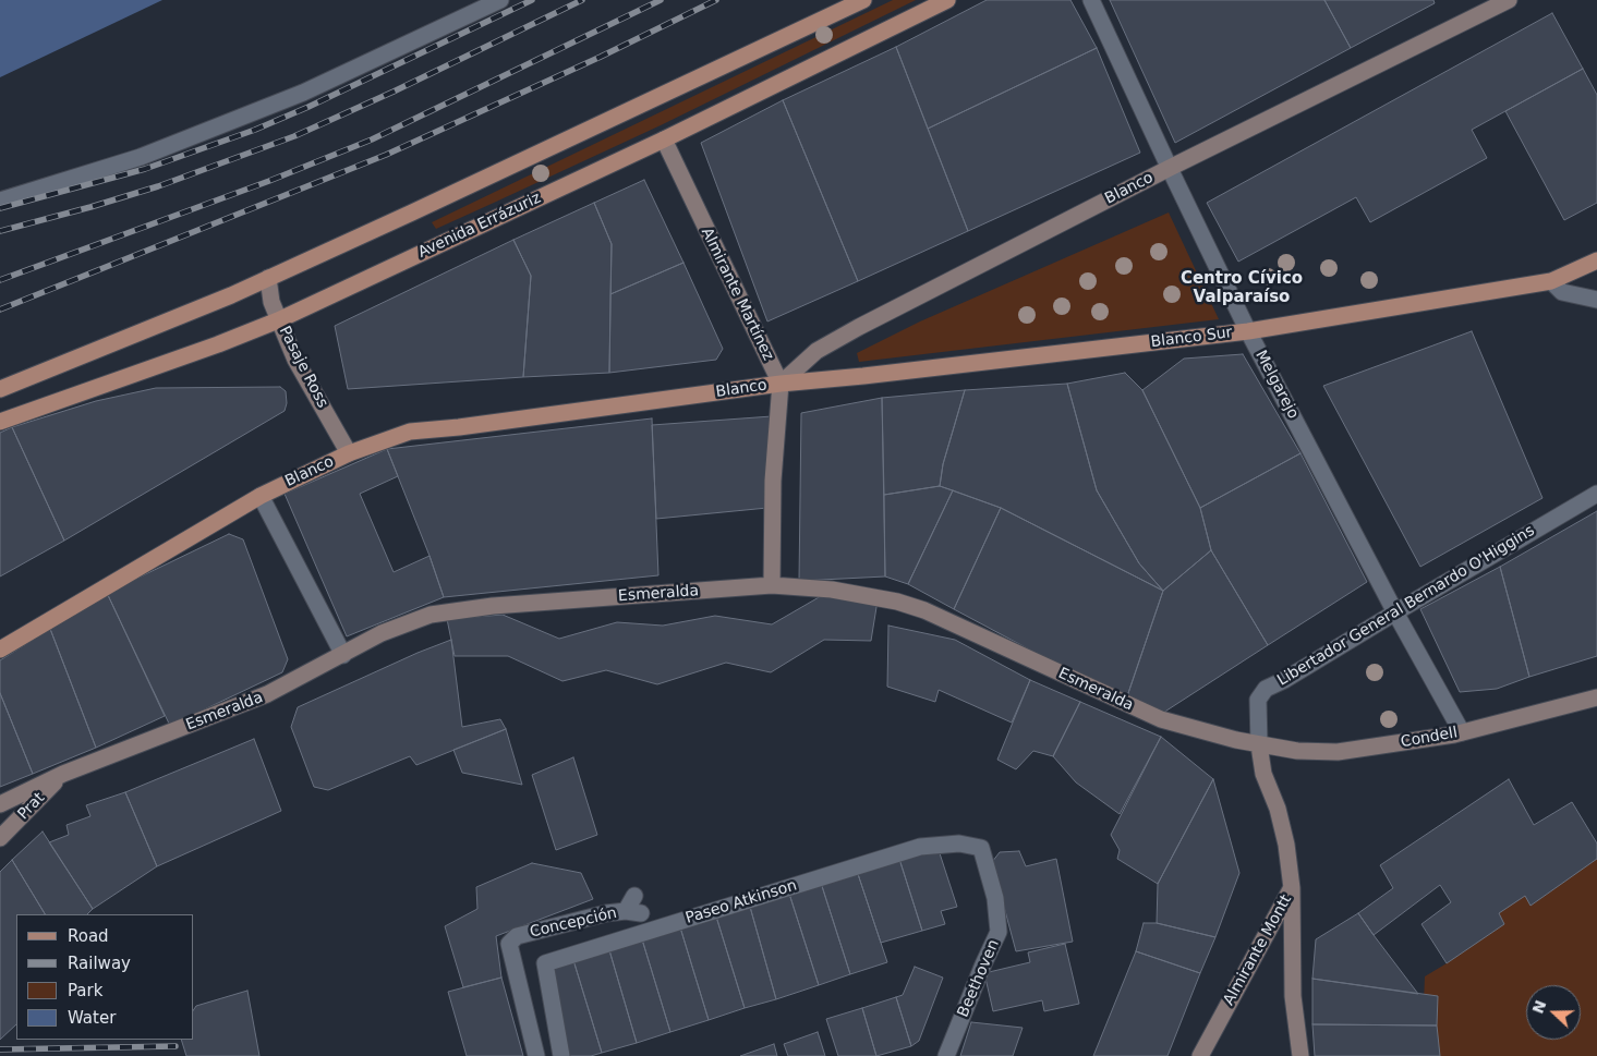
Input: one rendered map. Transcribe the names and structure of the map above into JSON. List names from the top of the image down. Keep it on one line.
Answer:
{"streets":{"main road":["Blanco","Avenida Errázuriz","Almirante Martínez","Blanco Sur","Pasaje Ross","Esmeralda","Condell","Prat","Almirante Montt"],"street":["Melgarejo","Libertador General Bernardo O'Higgins","Paseo Atkinson","Concepción","Beethoven"]},"crossings":[["Blanco","Almirante Martínez"],["Blanco","Blanco Sur"],["Blanco","Pasaje Ross"],["Blanco","Melgarejo"],["Avenida Errázuriz","Almirante Martínez"],["Avenida Errázuriz","Pasaje Ross"],["Almirante Martínez","Blanco Sur"],["Blanco Sur","Melgarejo"],["Melgarejo","Libertador General Bernardo O'Higgins"],["Melgarejo","Condell"],["Esmeralda","Libertador General Bernardo O'Higgins"],["Esmeralda","Condell"],["Esmeralda","Prat"],["Esmeralda","Almirante Montt"],["Libertador General Bernardo O'Higgins","Condell"],["Libertador General Bernardo O'Higgins","Almirante Montt"],["Condell","Almirante Montt"],["Paseo Atkinson","Beethoven"]],"districts":["Centro Cívico Valparaíso"],"legend":["Road","Railway","Park","Water"],"north":"left"}
